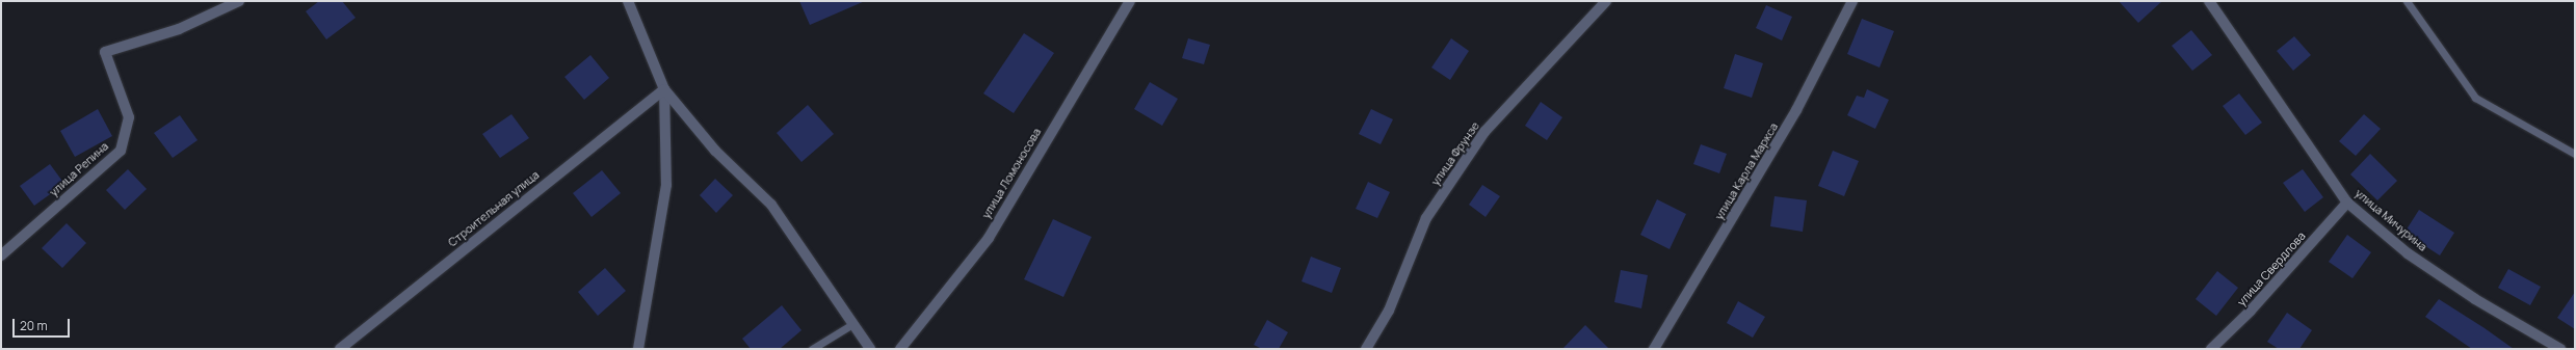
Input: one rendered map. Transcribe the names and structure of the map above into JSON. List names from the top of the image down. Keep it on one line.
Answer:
{"streets":{"street":["улица Фрунзе","улица Репина","улица Карла Маркса","улица Ломоносова","Строительная улица","улица Мичурина","улица Свердлова"]},"crossings":[["улица Мичурина","улица Свердлова"]],"scale_bar":"20 m"}
